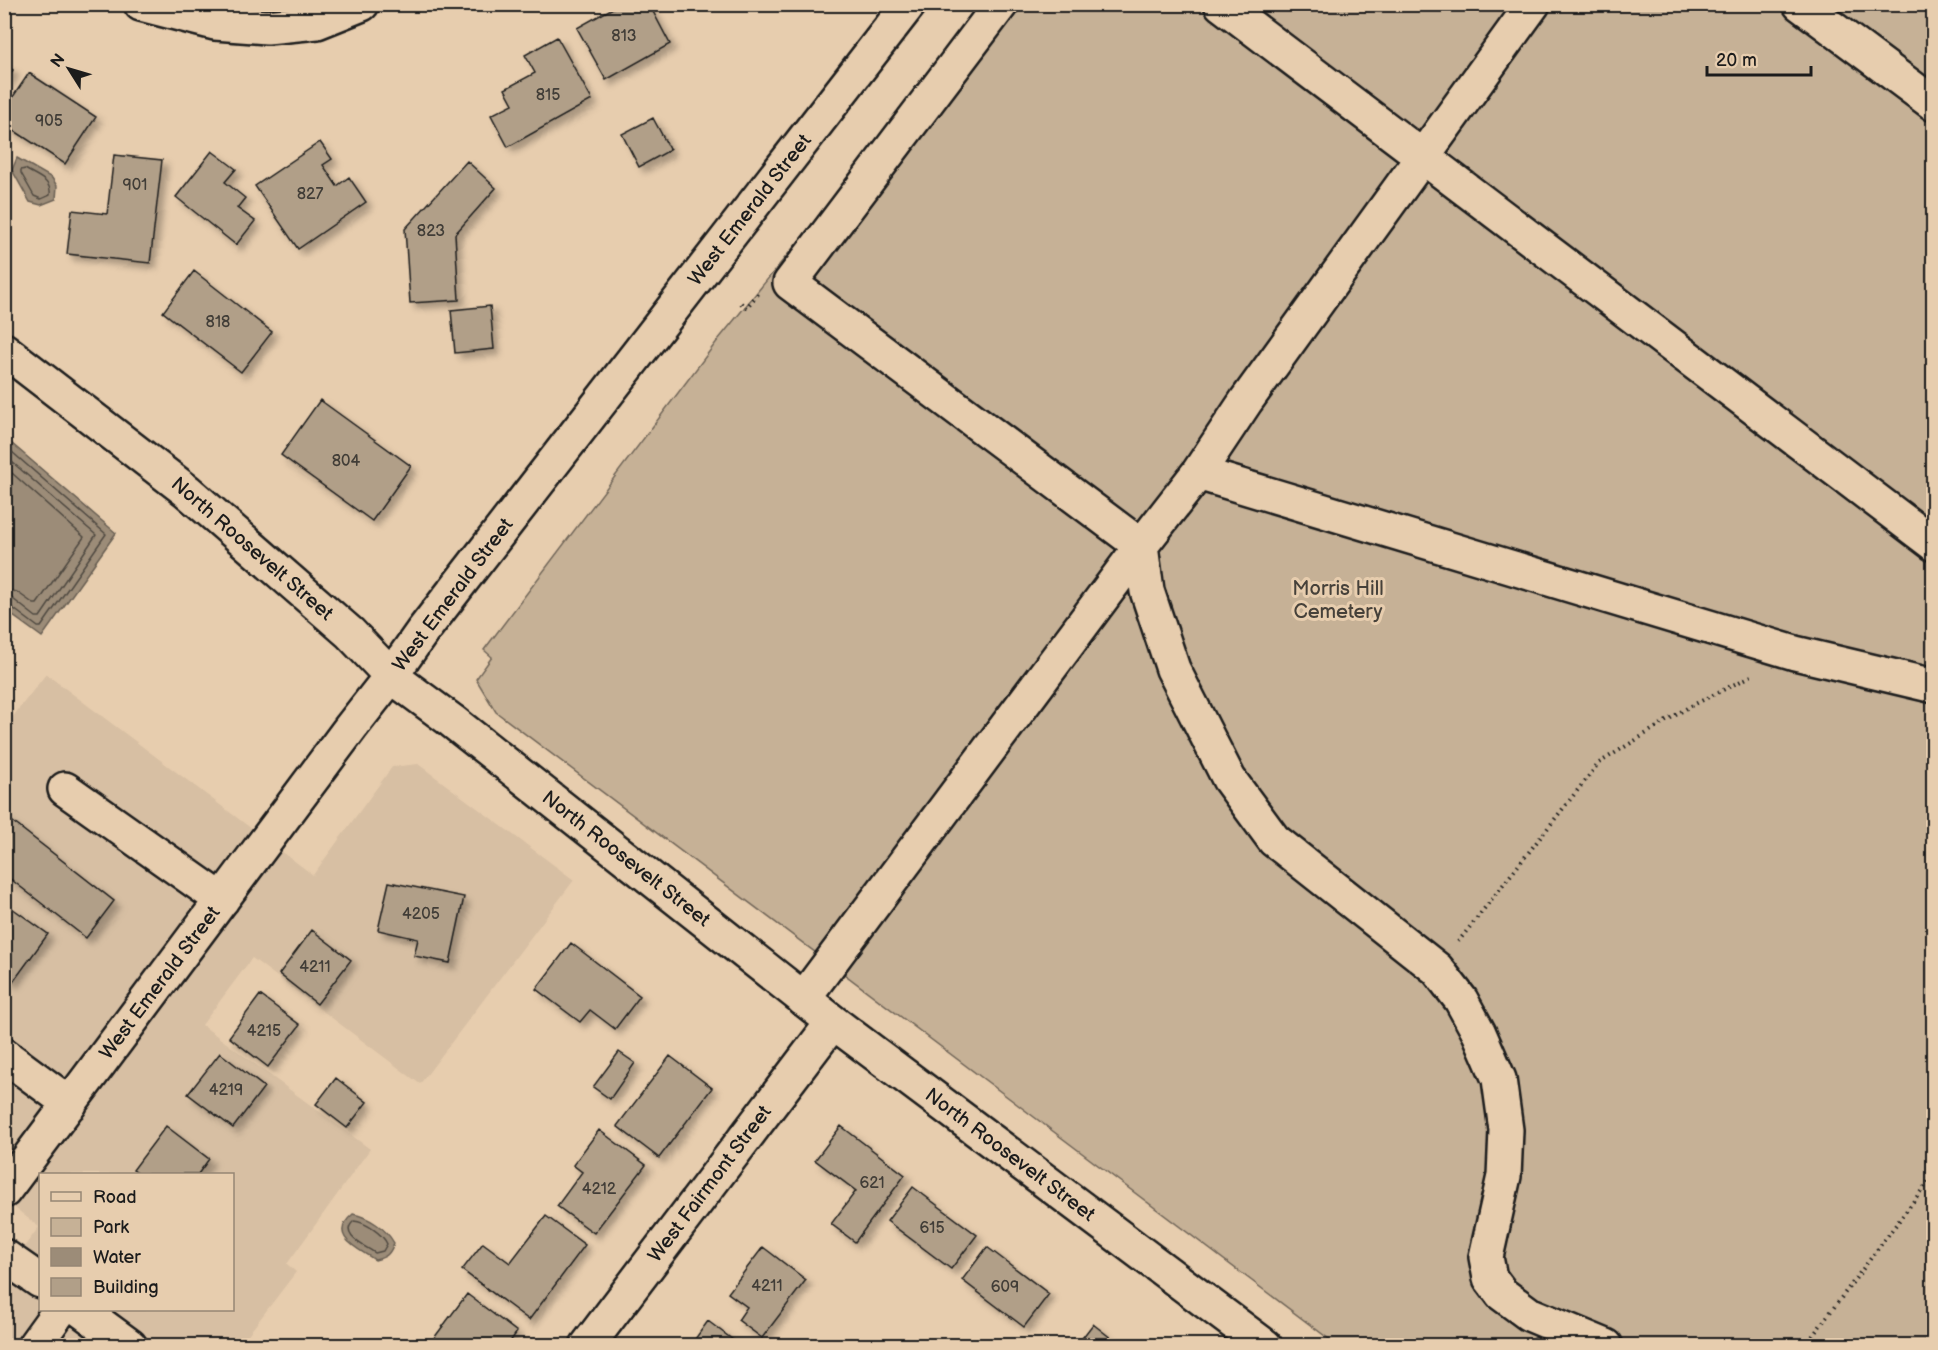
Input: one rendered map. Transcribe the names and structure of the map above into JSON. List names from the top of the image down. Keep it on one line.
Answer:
{"streets":{"street":["West Emerald Street","North Roosevelt Street","West Fairmont Street"]},"crossings":[["West Emerald Street","North Roosevelt Street"],["North Roosevelt Street","West Fairmont Street"]],"parks":["Morris Hill Cemetery"],"house_numbers":["813","815","905","901","827","823","818","804","4205","4211","4215","4219","621","4212","615","4211","609"],"legend":["Road","Park","Water","Building"],"scale_bar":"20 m","north":"top left"}
